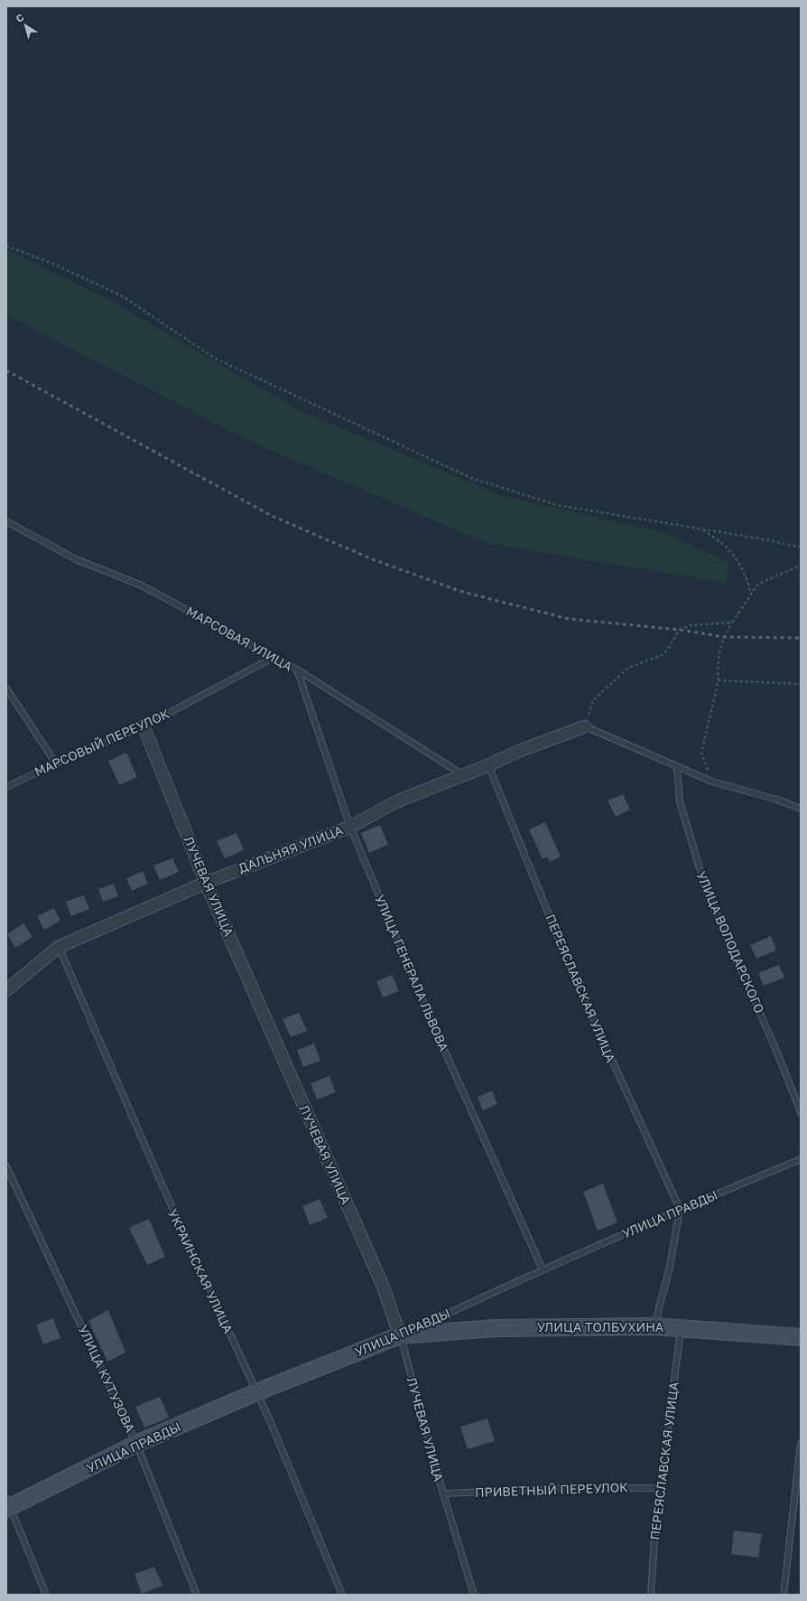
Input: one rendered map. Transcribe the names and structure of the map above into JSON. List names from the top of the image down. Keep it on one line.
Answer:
{"streets":{"main road":["УЛИЦА ПРАВДЫ","УЛИЦА ТОЛБУХИНА"],"street":["ДАЛЬНЯЯ УЛИЦА","ЛУЧЕВАЯ УЛИЦА"],"lane":["МАРСОВАЯ УЛИЦА","МАРСОВЫЙ ПЕРЕУЛОК","УЛИЦА ВОЛОДАРСКОГО","УЛИЦА ГЕНЕРАЛА ЛЬВОВА","ПЕРЕЯСЛАВСКАЯ УЛИЦА","УКРАИНСКАЯ УЛИЦА","УЛИЦА КУТУЗОВА","ПРИВЕТНЫЙ ПЕРЕУЛОК"]},"crossings":[["МАРСОВАЯ УЛИЦА","МАРСОВЫЙ ПЕРЕУЛОК"],["МАРСОВАЯ УЛИЦА","ДАЛЬНЯЯ УЛИЦА"],["МАРСОВАЯ УЛИЦА","УЛИЦА ГЕНЕРАЛА ЛЬВОВА"],["МАРСОВЫЙ ПЕРЕУЛОК","ЛУЧЕВАЯ УЛИЦА"],["ДАЛЬНЯЯ УЛИЦА","ЛУЧЕВАЯ УЛИЦА"],["ДАЛЬНЯЯ УЛИЦА","УЛИЦА ГЕНЕРАЛА ЛЬВОВА"],["ДАЛЬНЯЯ УЛИЦА","ПЕРЕЯСЛАВСКАЯ УЛИЦА"],["ДАЛЬНЯЯ УЛИЦА","УКРАИНСКАЯ УЛИЦА"],["ЛУЧЕВАЯ УЛИЦА","УЛИЦА ПРАВДЫ"],["ЛУЧЕВАЯ УЛИЦА","УЛИЦА ТОЛБУХИНА"],["ЛУЧЕВАЯ УЛИЦА","ПРИВЕТНЫЙ ПЕРЕУЛОК"],["УЛИЦА ГЕНЕРАЛА ЛЬВОВА","УЛИЦА ПРАВДЫ"],["ПЕРЕЯСЛАВСКАЯ УЛИЦА","УЛИЦА ПРАВДЫ"],["ПЕРЕЯСЛАВСКАЯ УЛИЦА","УЛИЦА ТОЛБУХИНА"],["ПЕРЕЯСЛАВСКАЯ УЛИЦА","ПРИВЕТНЫЙ ПЕРЕУЛОК"],["УЛИЦА ПРАВДЫ","УКРАИНСКАЯ УЛИЦА"],["УЛИЦА ПРАВДЫ","УЛИЦА ТОЛБУХИНА"],["УЛИЦА ПРАВДЫ","УЛИЦА КУТУЗОВА"]],"north":"top left"}
